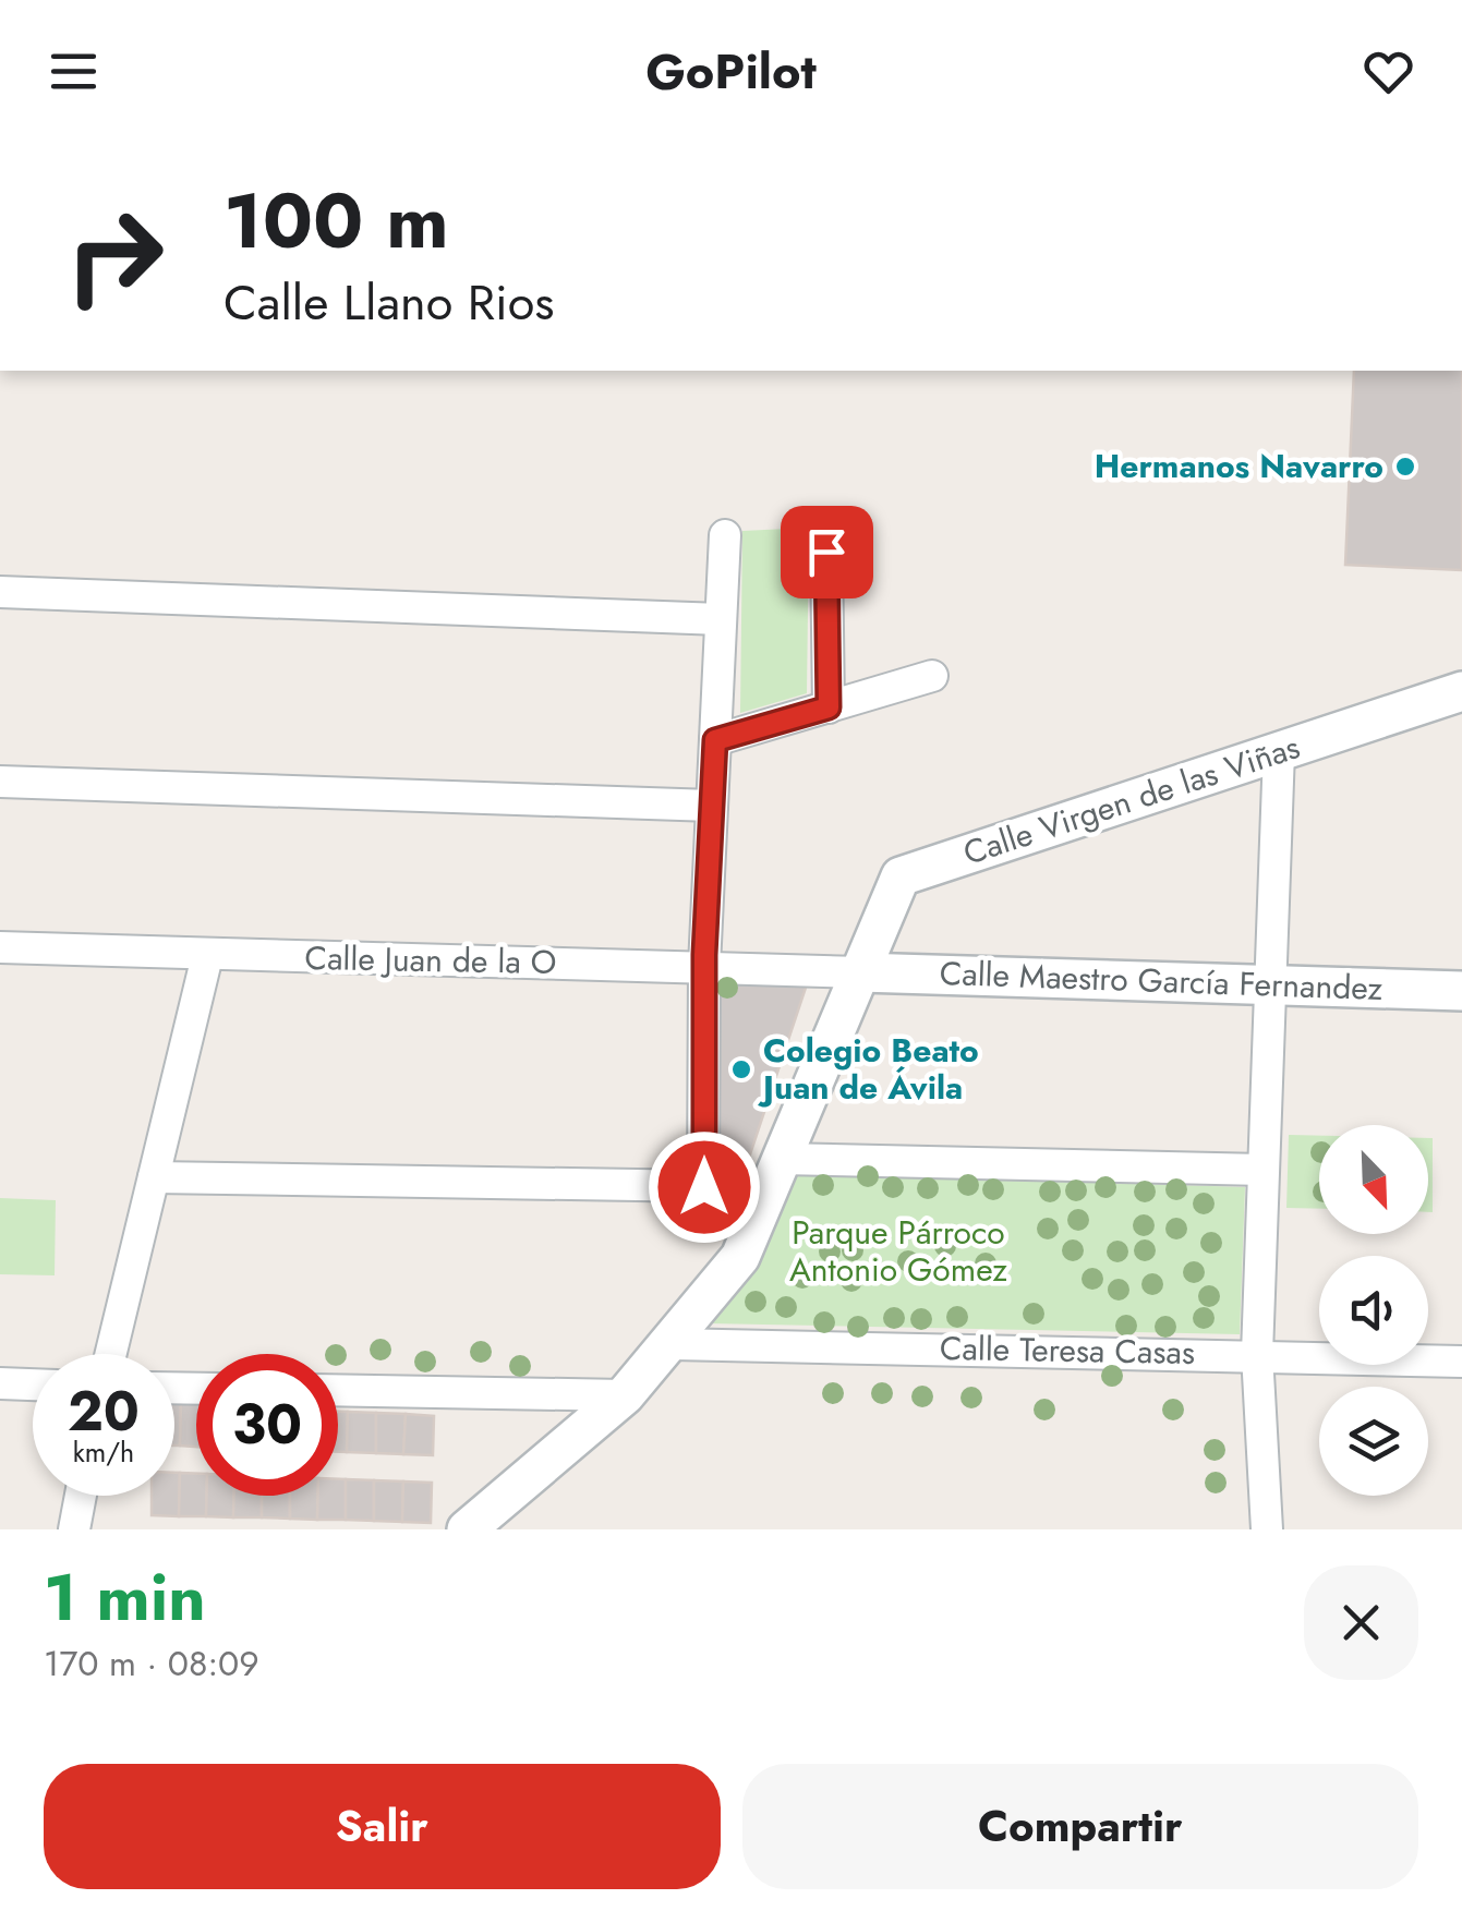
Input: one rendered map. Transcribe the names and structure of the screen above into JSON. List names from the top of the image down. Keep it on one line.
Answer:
{"streets":{"street":["Calle Virgen de las Viñas","Calle Juan de la O","Calle Maestro García Fernandez","Calle Teresa Casas"]},"crossings":[["Calle Virgen de las Viñas","Calle Juan de la O"],["Calle Virgen de las Viñas","Calle Maestro García Fernandez"],["Calle Virgen de las Viñas","Calle Teresa Casas"],["Calle Juan de la O","Calle Maestro García Fernandez"]],"parks":["Parque Párroco Antonio Gómez"],"places":["Hermanos Navarro","Colegio Beato Juan de Ávila"],"north":"bottom right","page":{"header":"GoPilot","turn":["100 m","Calle Llano Rios"],"speed":"20 km/h","limit":"30","heading":["1 min","170 m · 08:09"],"buttons":["Salir","Compartir"]}}
